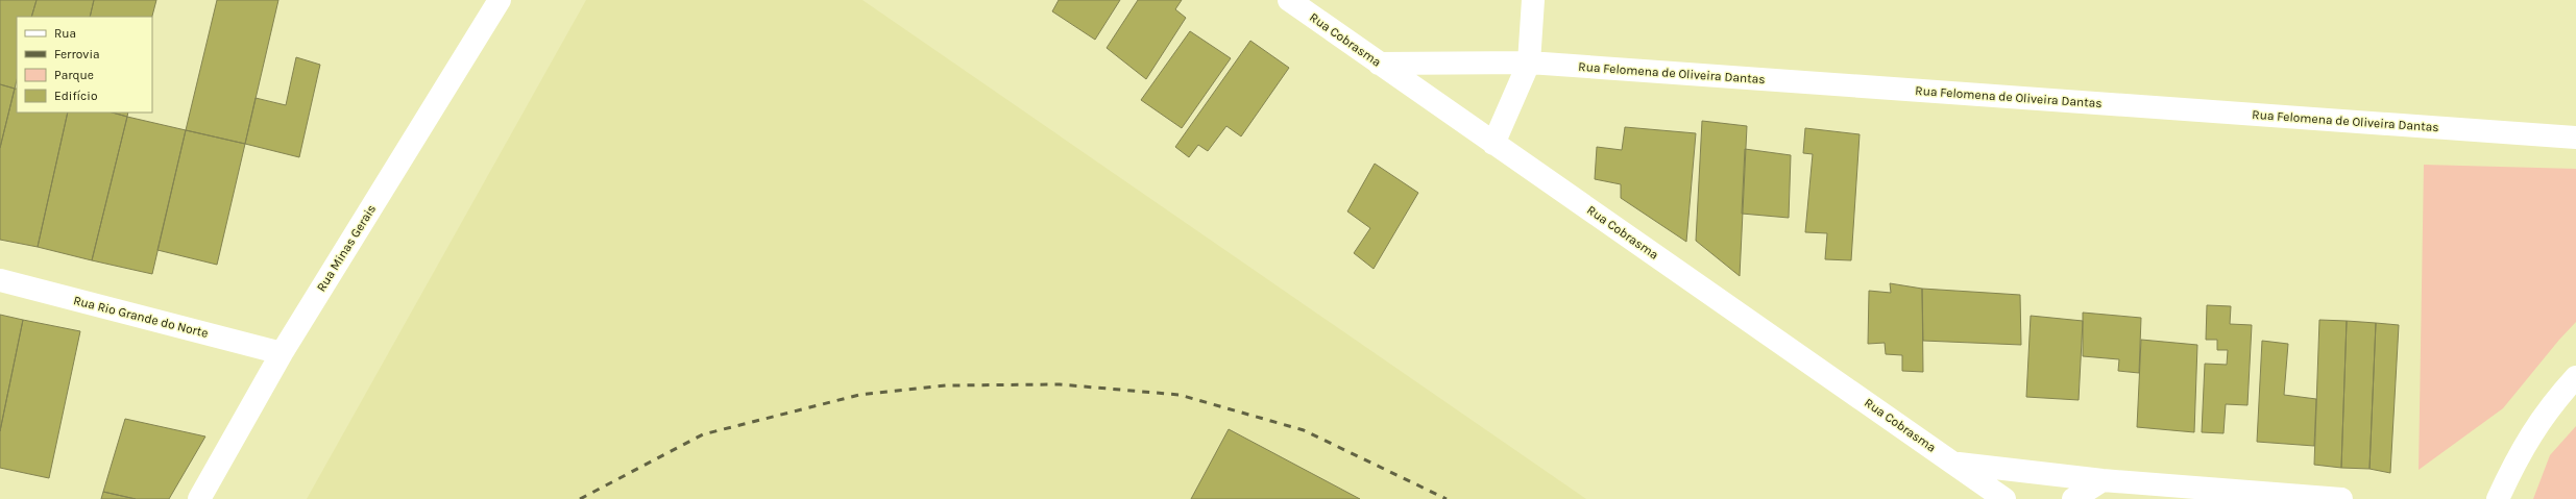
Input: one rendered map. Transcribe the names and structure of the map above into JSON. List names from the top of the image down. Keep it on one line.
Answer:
{"streets":{"street":["Rua Cobrasma","Rua Felomena de Oliveira Dantas","Rua Minas Gerais","Rua Rio Grande do Norte"]},"crossings":[["Rua Cobrasma","Rua Felomena de Oliveira Dantas"],["Rua Minas Gerais","Rua Rio Grande do Norte"]],"legend":["Rua","Ferrovia","Parque","Edifício"]}
